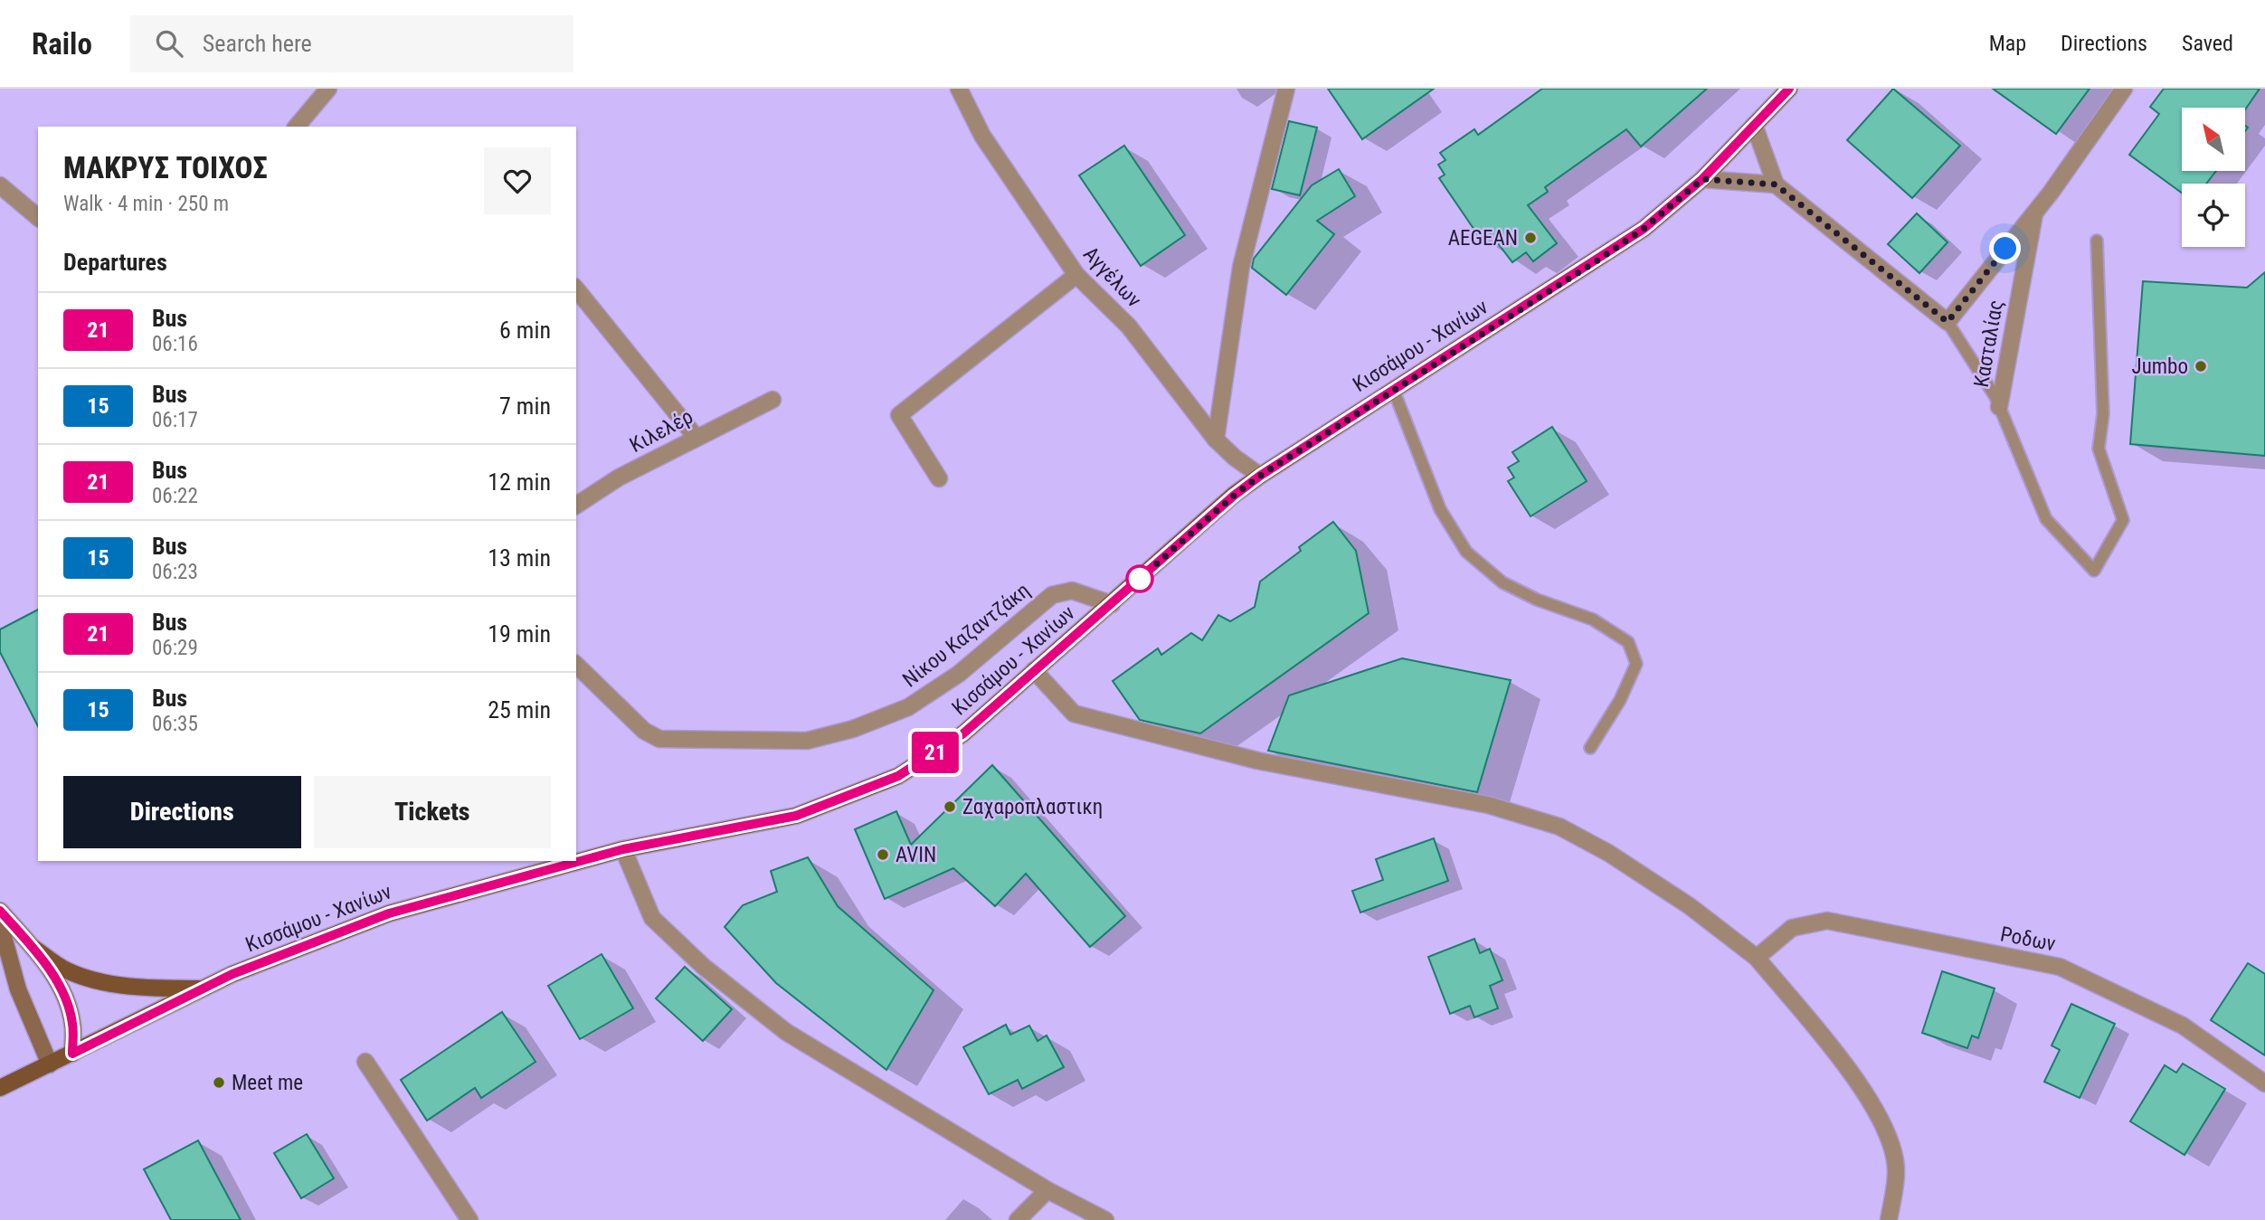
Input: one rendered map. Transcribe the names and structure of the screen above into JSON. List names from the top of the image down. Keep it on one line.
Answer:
{"streets":{"main road":["Κισσάμου - Χανίων"],"street":["Αγγέλων","Κασταλίας","Κιλελέρ","Νίκου Καζαντζάκη","Ροδων"]},"crossings":[["Αγγέλων","Κισσάμου - Χανίων"],["Κισσάμου - Χανίων","Νίκου Καζαντζάκη"]],"places":["AEGEAN","Jumbo","Ζαχαροπλαστικη","AVIN","Meet me"],"lines":["bus line 21"],"north":"top left","page":{"header":"Railo","search":"Search here","nav":["Map","Directions","Saved"],"on_map":"21","heading":[["ΜΑΚΡΥΣ ΤΟΙΧΟΣ","Walk · 4 min · 250 m"],"Departures"],"list":[{"mark":"21","name":"Bus","note":"06:16","value":"6 min"},{"mark":"15","name":"Bus","note":"06:17","value":"7 min"},{"mark":"21","name":"Bus","note":"06:22","value":"12 min"},{"mark":"15","name":"Bus","note":"06:23","value":"13 min"},{"mark":"21","name":"Bus","note":"06:29","value":"19 min"},{"mark":"15","name":"Bus","note":"06:35","value":"25 min"}],"buttons":["Directions","Tickets"]}}
